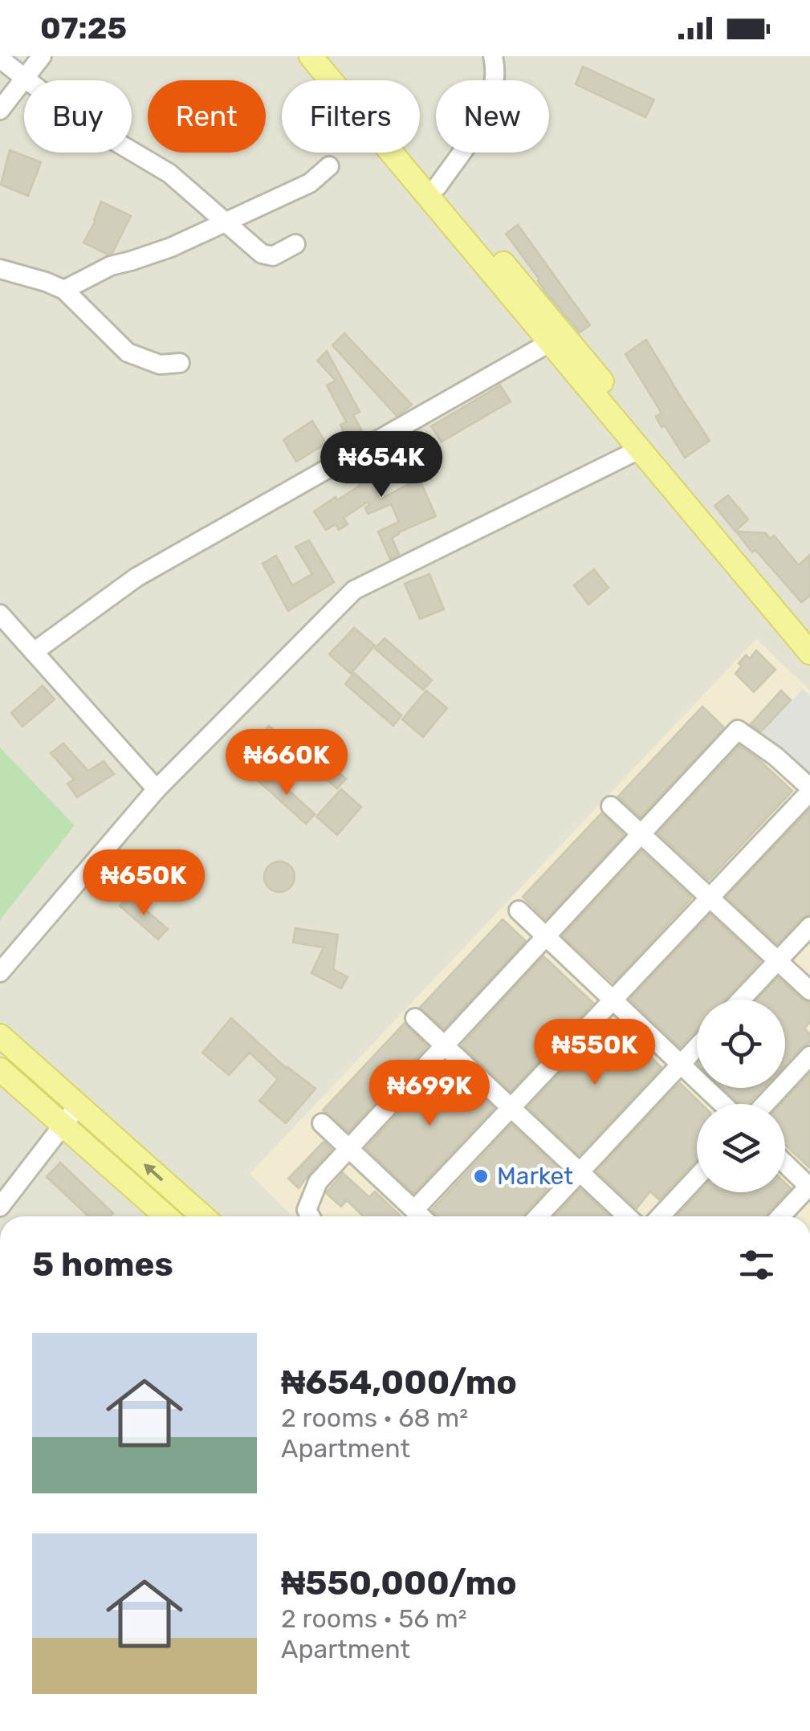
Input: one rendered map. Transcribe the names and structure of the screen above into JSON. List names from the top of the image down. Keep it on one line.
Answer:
{"places":["Market"],"page":{"status":"07:25","chip":["Buy","Rent","Filters","New"],"price":["₦654K","₦660K","₦650K","₦550K","₦699K"],"heading":"5 homes","list":[{"name":"₦654,000/mo","note":"2 rooms · 68 m² · Apartment"},{"name":"₦550,000/mo","note":"2 rooms · 56 m² · Apartment"}]}}
